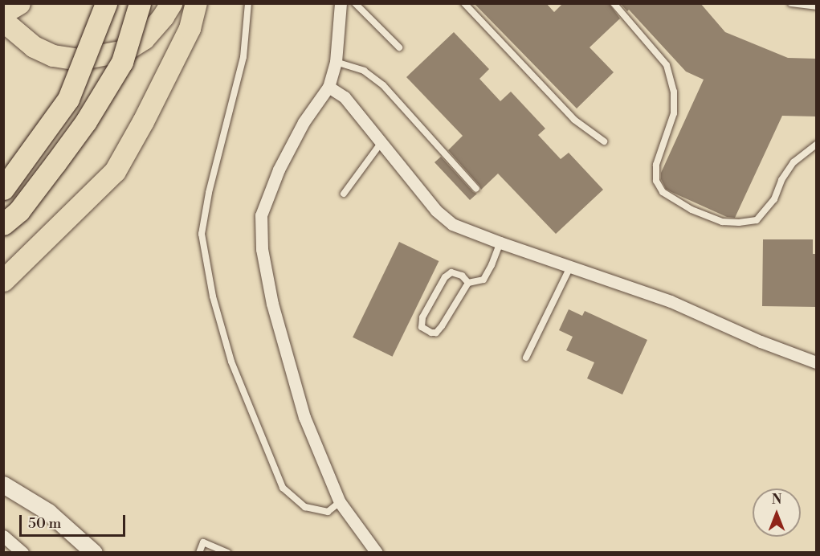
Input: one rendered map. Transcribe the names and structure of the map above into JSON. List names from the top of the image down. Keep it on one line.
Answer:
{"scale_bar":"50 m","north":"top"}
